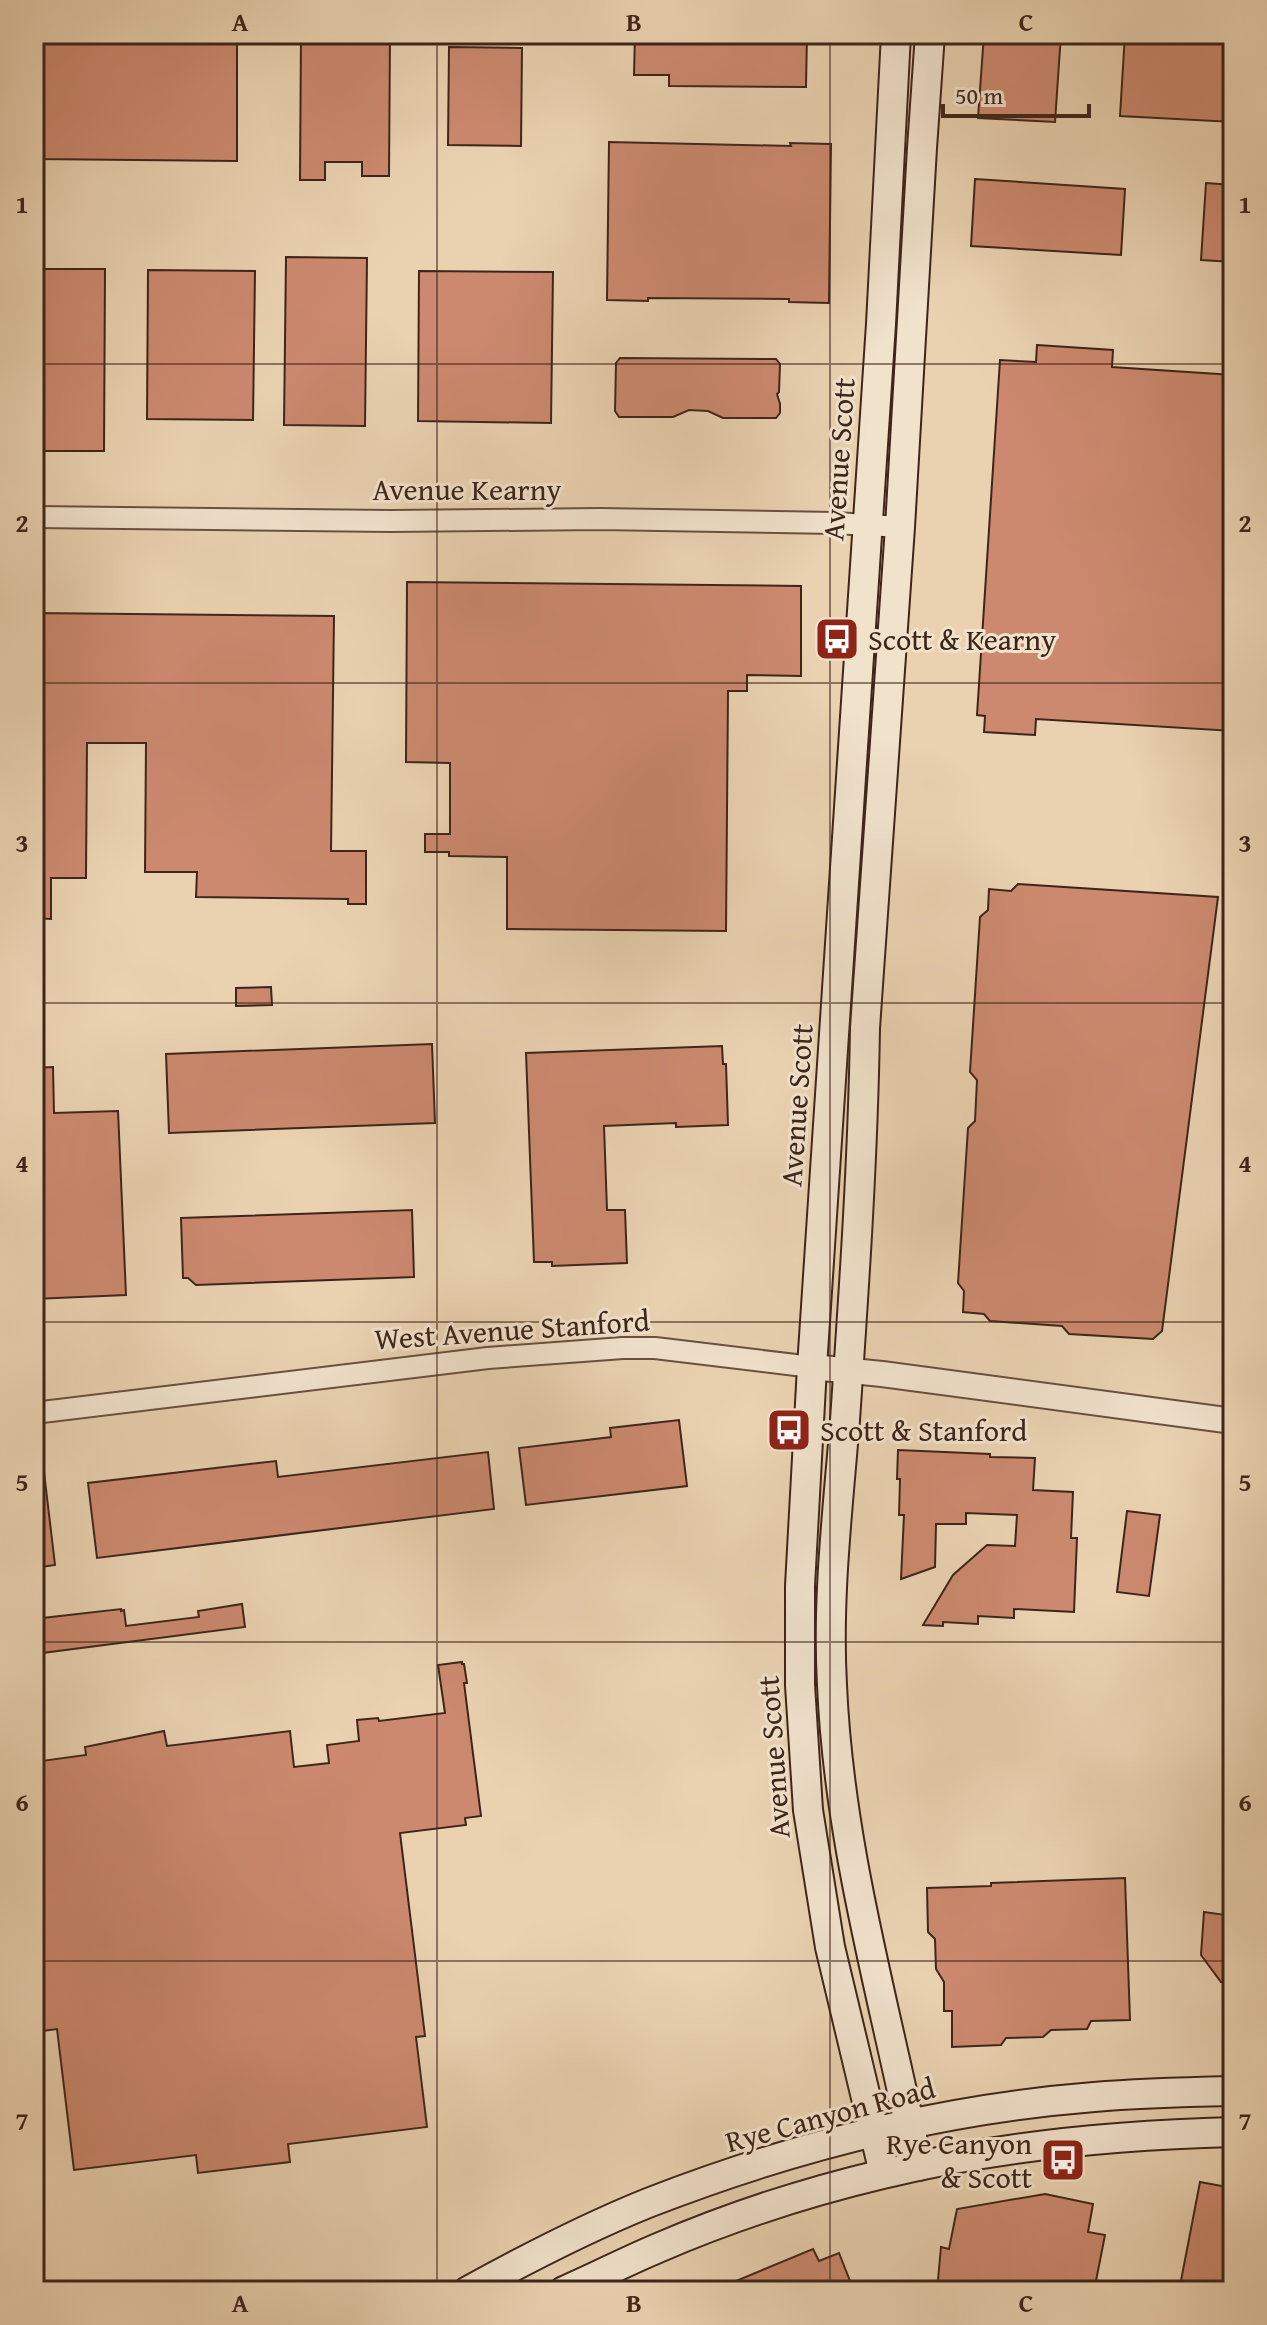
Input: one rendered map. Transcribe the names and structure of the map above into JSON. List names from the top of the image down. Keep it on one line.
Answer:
{"streets":{"main road":["Avenue Scott","Rye Canyon Road"],"street":["Avenue Kearny","West Avenue Stanford"]},"crossings":[["Avenue Scott","Avenue Kearny"],["Avenue Scott","West Avenue Stanford"],["Avenue Scott","Rye Canyon Road"]],"places":{"bus stop":["Scott & Kearny","Scott & Stanford","Rye Canyon & Scott"]},"scale_bar":"50 m","grid":{"columns":["A","B","C"],"rows":["1","2","3","4","5","6","7"]}}
